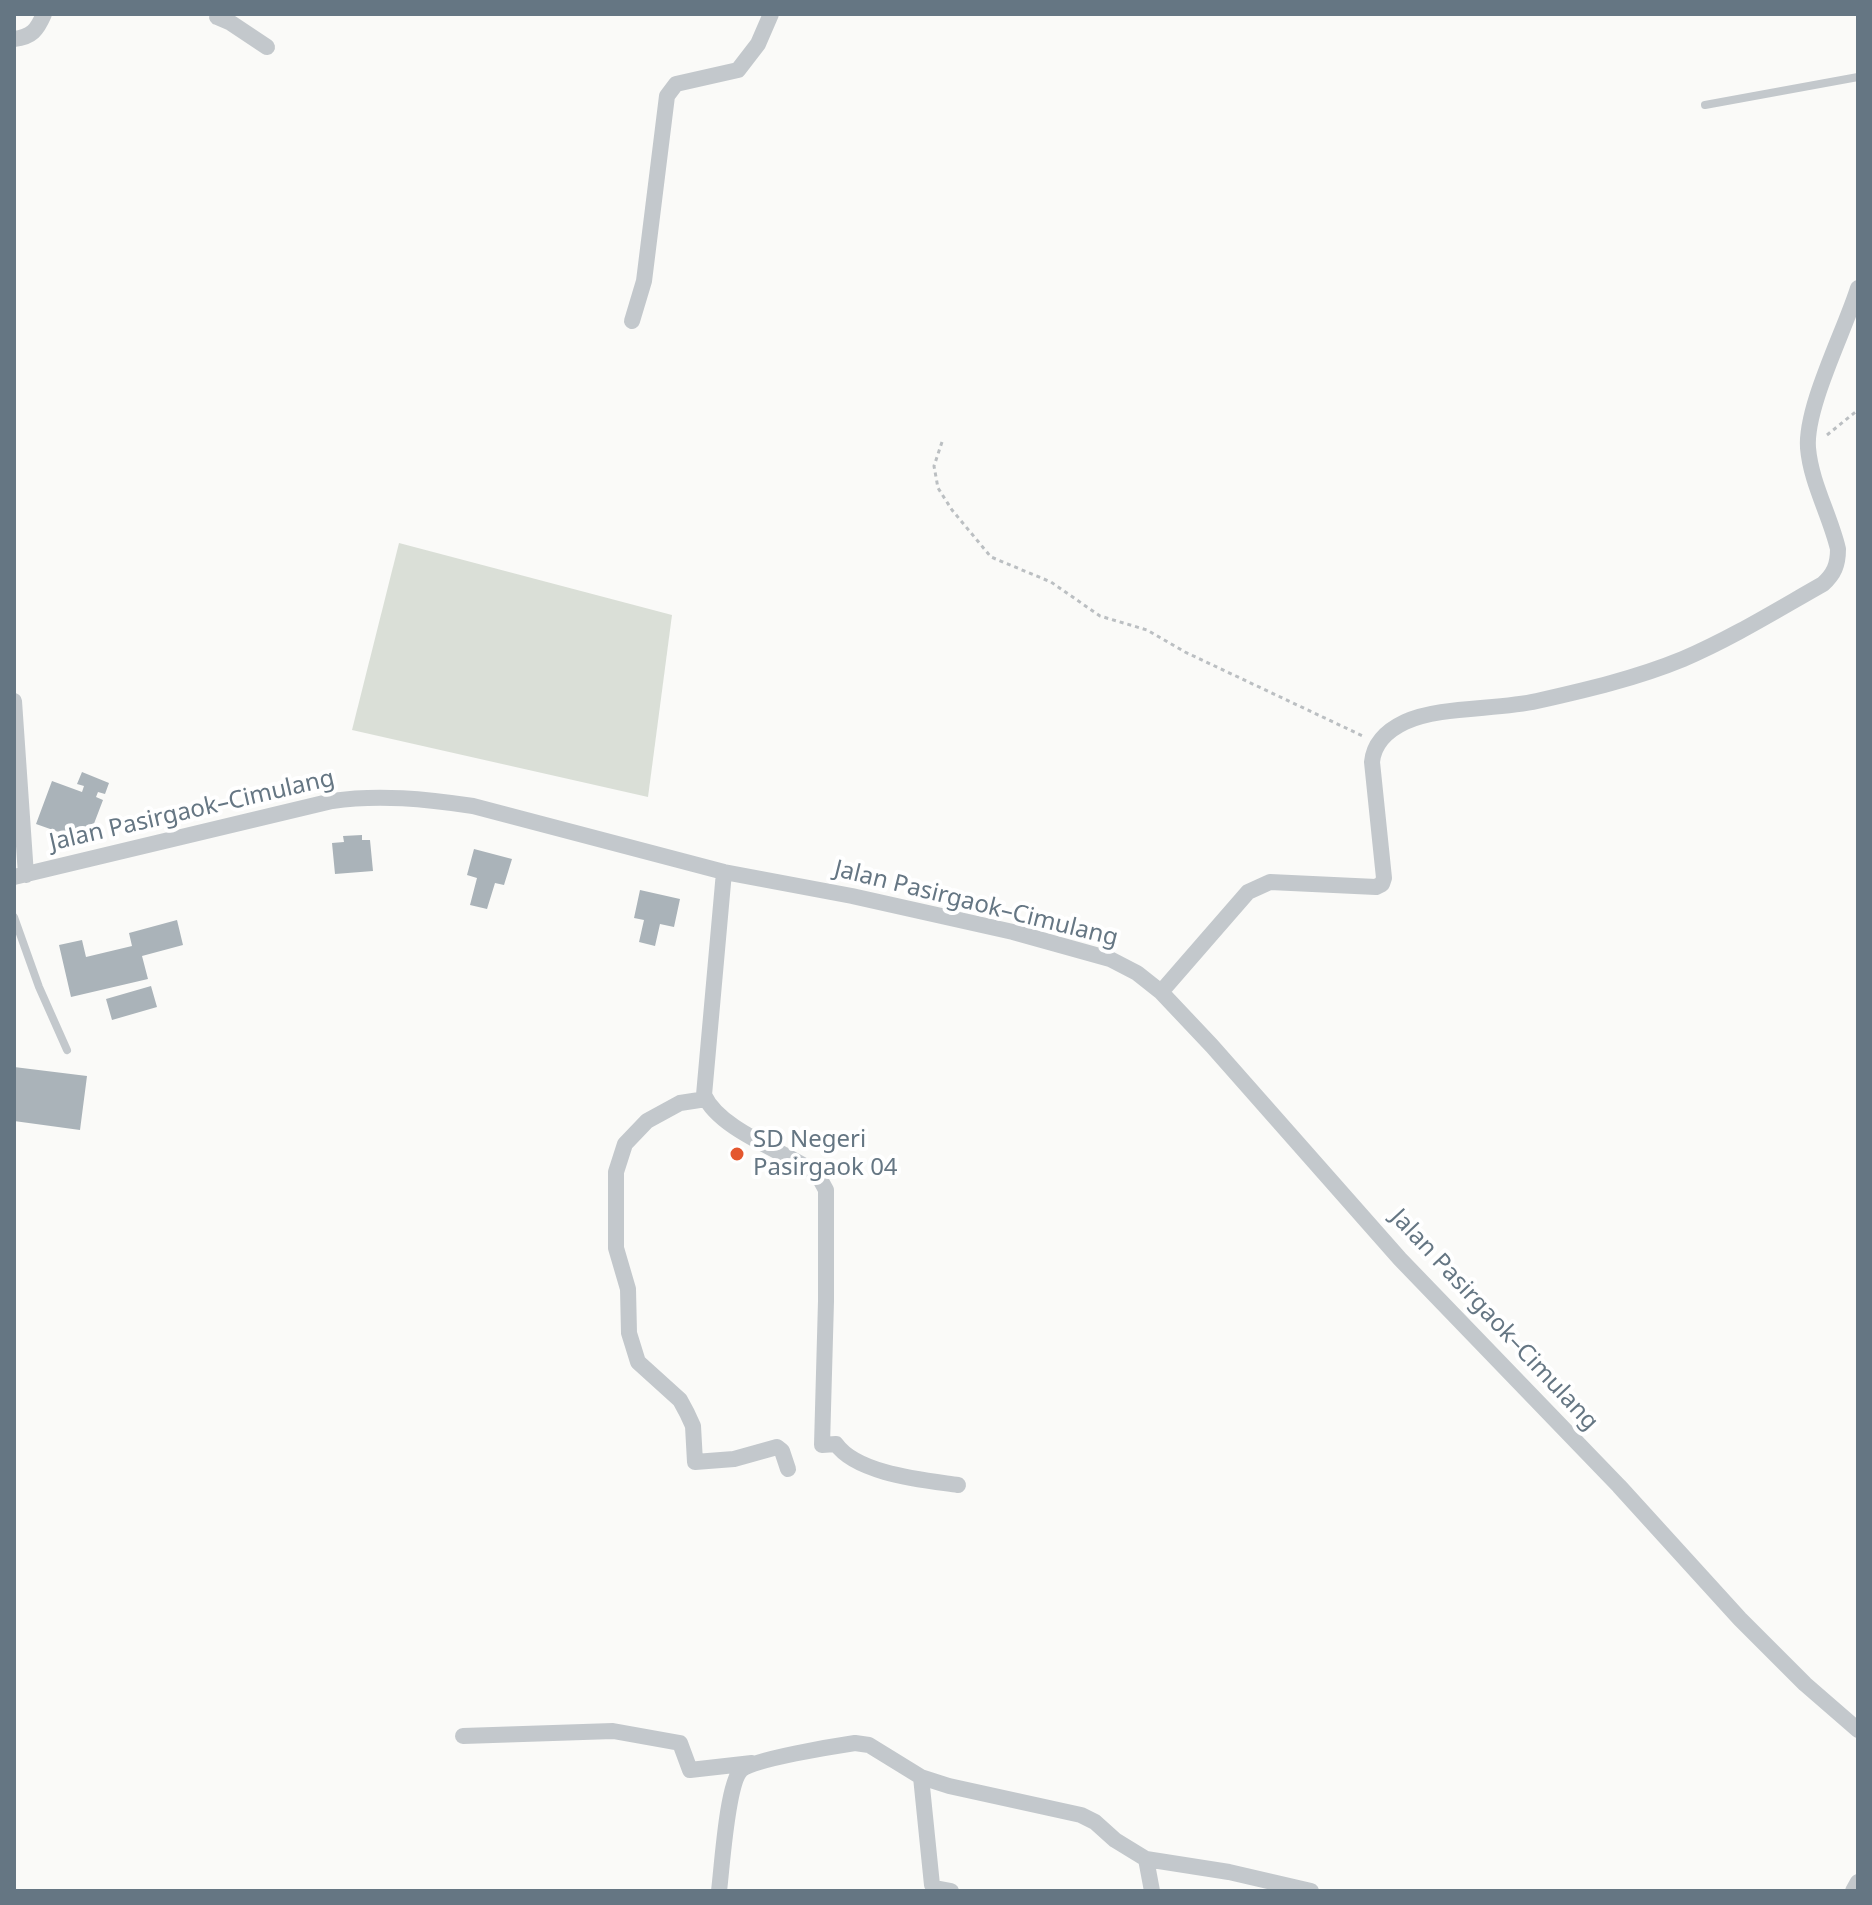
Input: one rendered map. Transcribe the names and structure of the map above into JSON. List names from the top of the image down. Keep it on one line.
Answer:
{"streets":{"street":["Jalan Pasirgaok–Cimulang"]},"places":["SD Negeri Pasirgaok 04"]}
